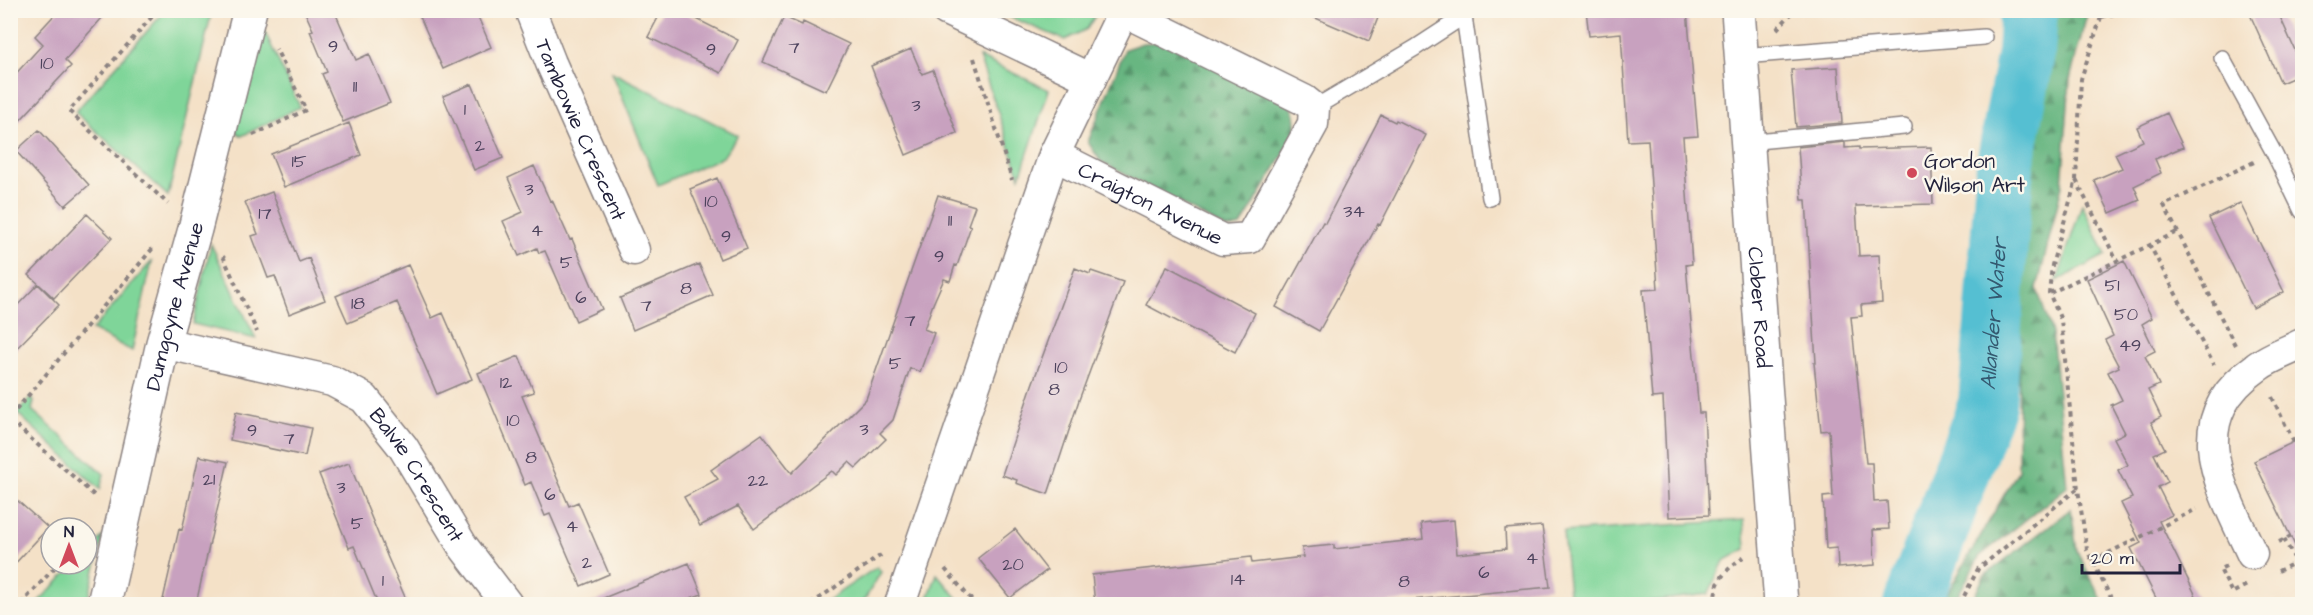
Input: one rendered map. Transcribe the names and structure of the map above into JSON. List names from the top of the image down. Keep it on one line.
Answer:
{"streets":{"street":["Tambowie Crescent","Craigton Avenue","Dumgoyne Avenue","Clober Road","Balvie Crescent"]},"crossings":[["Dumgoyne Avenue","Balvie Crescent"]],"water":["Allander Water"],"places":["Gordon Wilson Art"],"house_numbers":["9","7","9","10","11","3","1","2","15","3","10","34","17","11","4","9","9","5","51","8","6","18","7","50","7","49","5","10","12","8","10","3","9","7","8","21","22","3","6","5","4","4","2","20","6","14","1","8"],"scale_bar":"20 m","north":"top"}
